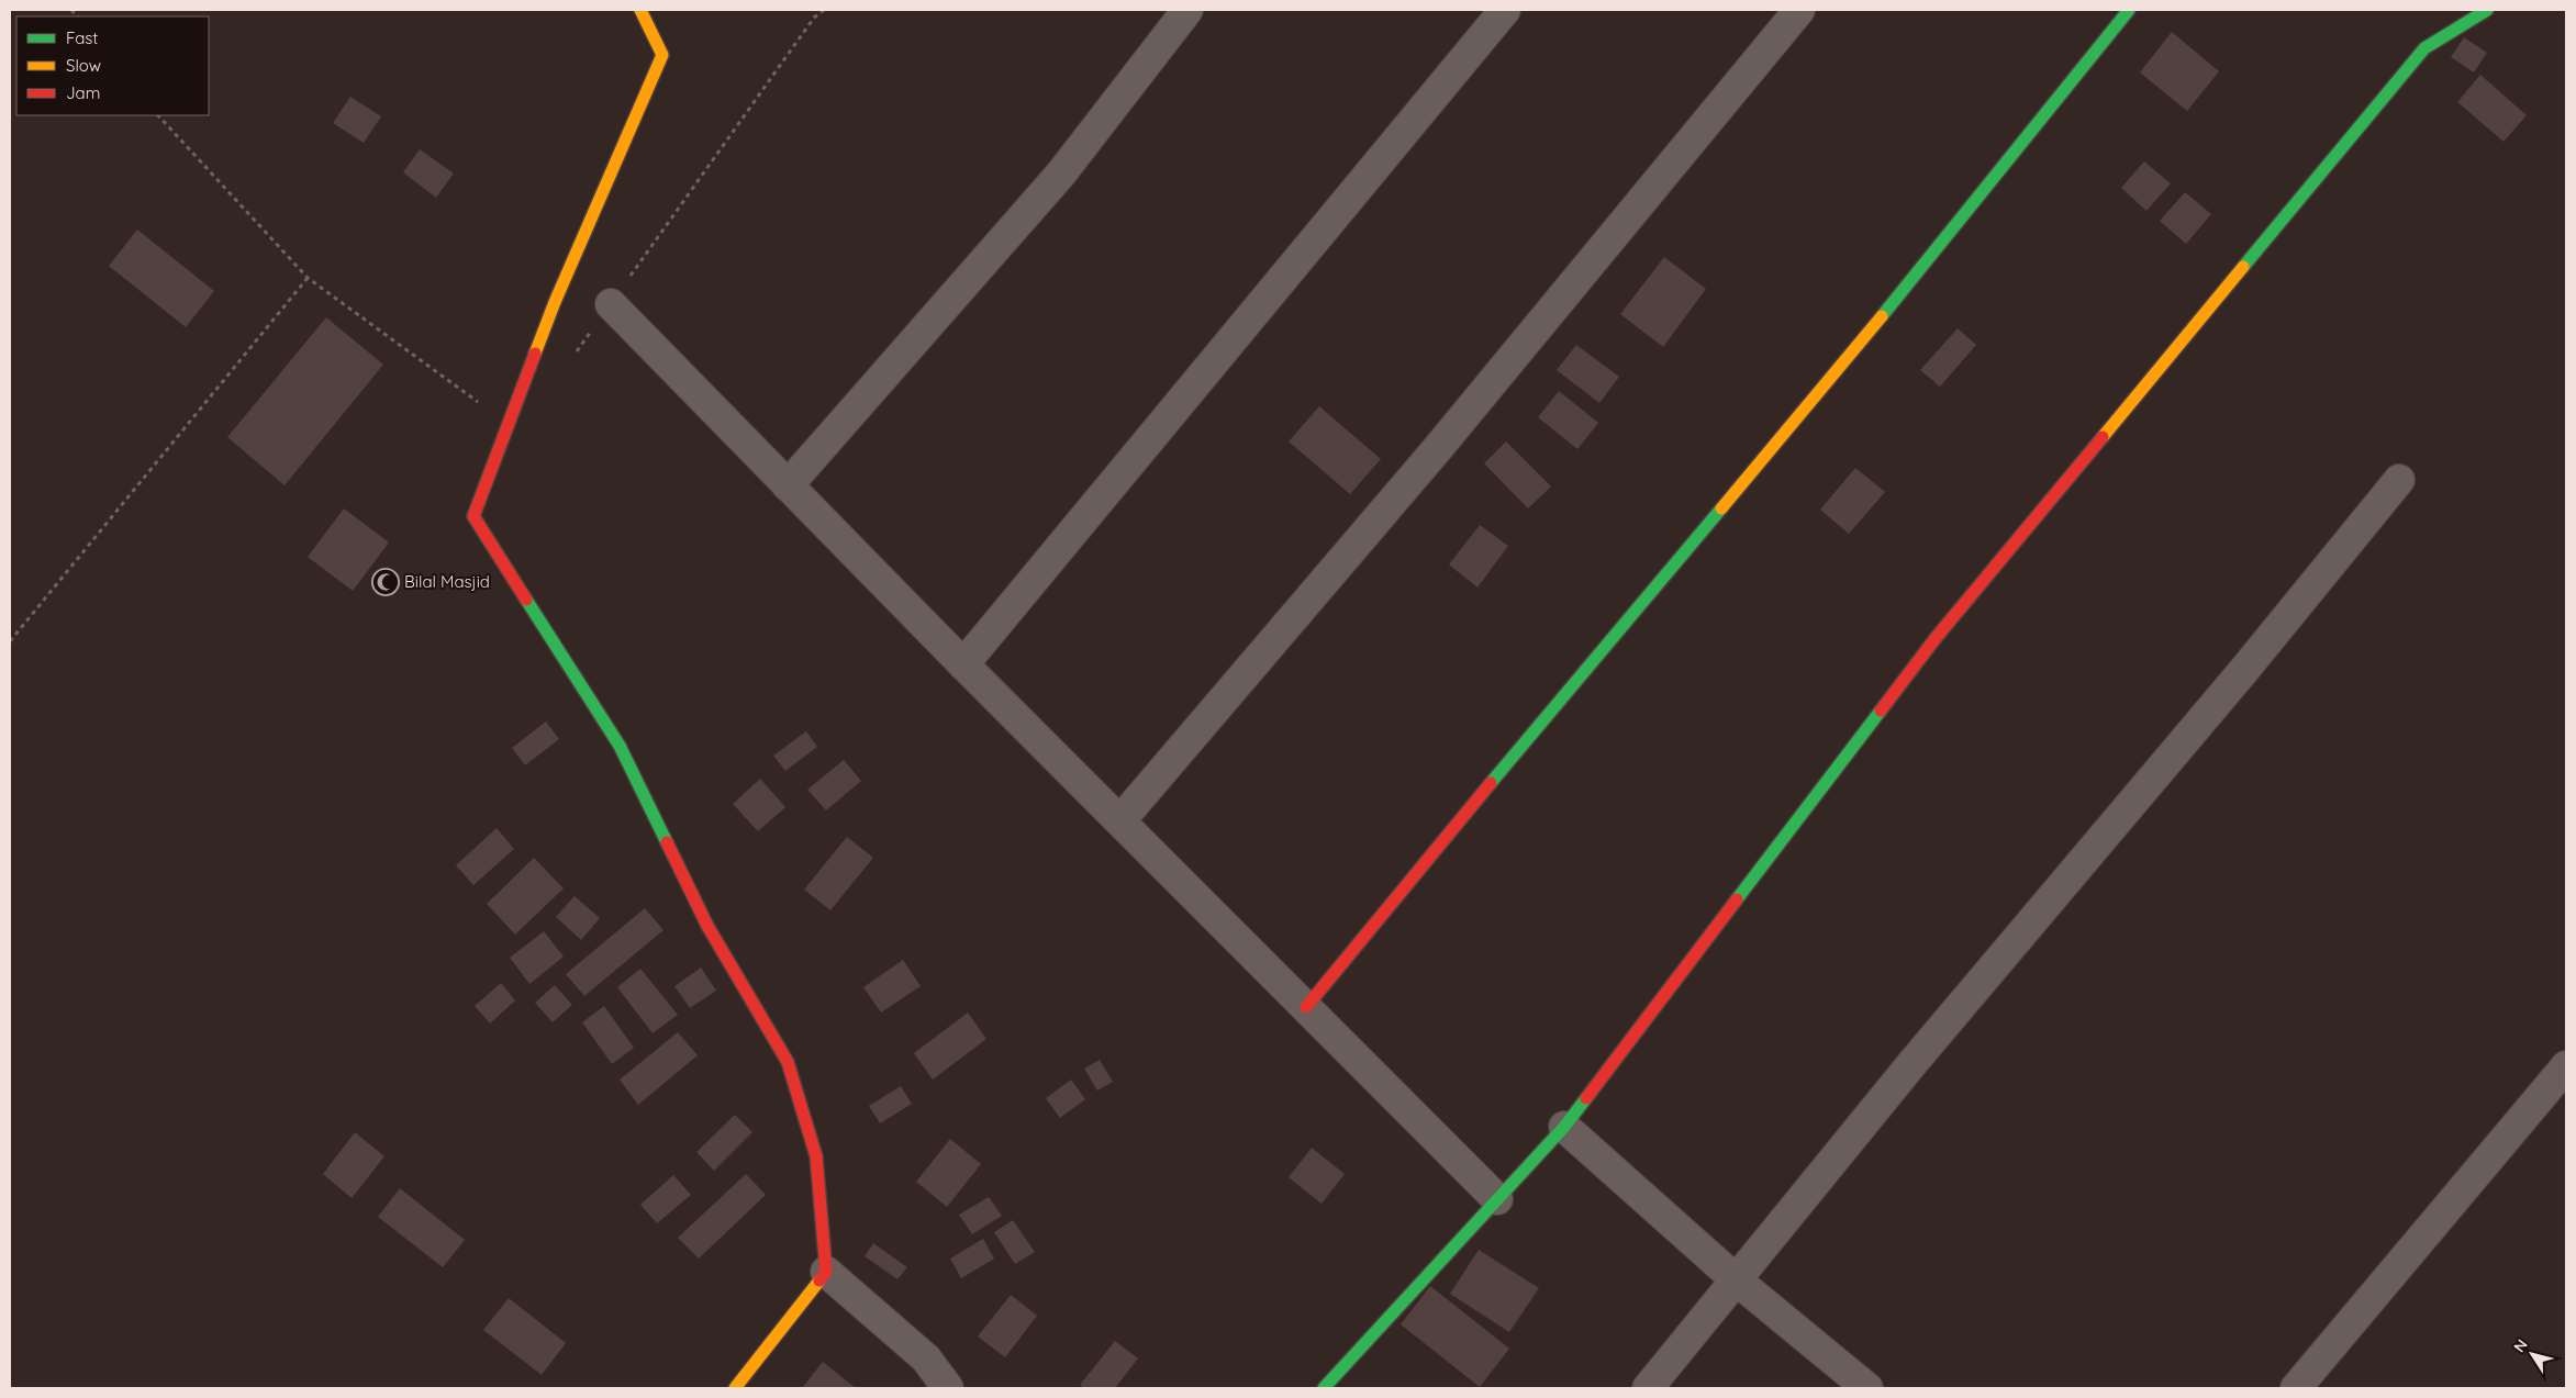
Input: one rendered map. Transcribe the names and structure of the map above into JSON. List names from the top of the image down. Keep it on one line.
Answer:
{"places":{"mosque":["Bilal Masjid"]},"legend":["Fast","Slow","Jam"],"north":"top left"}
